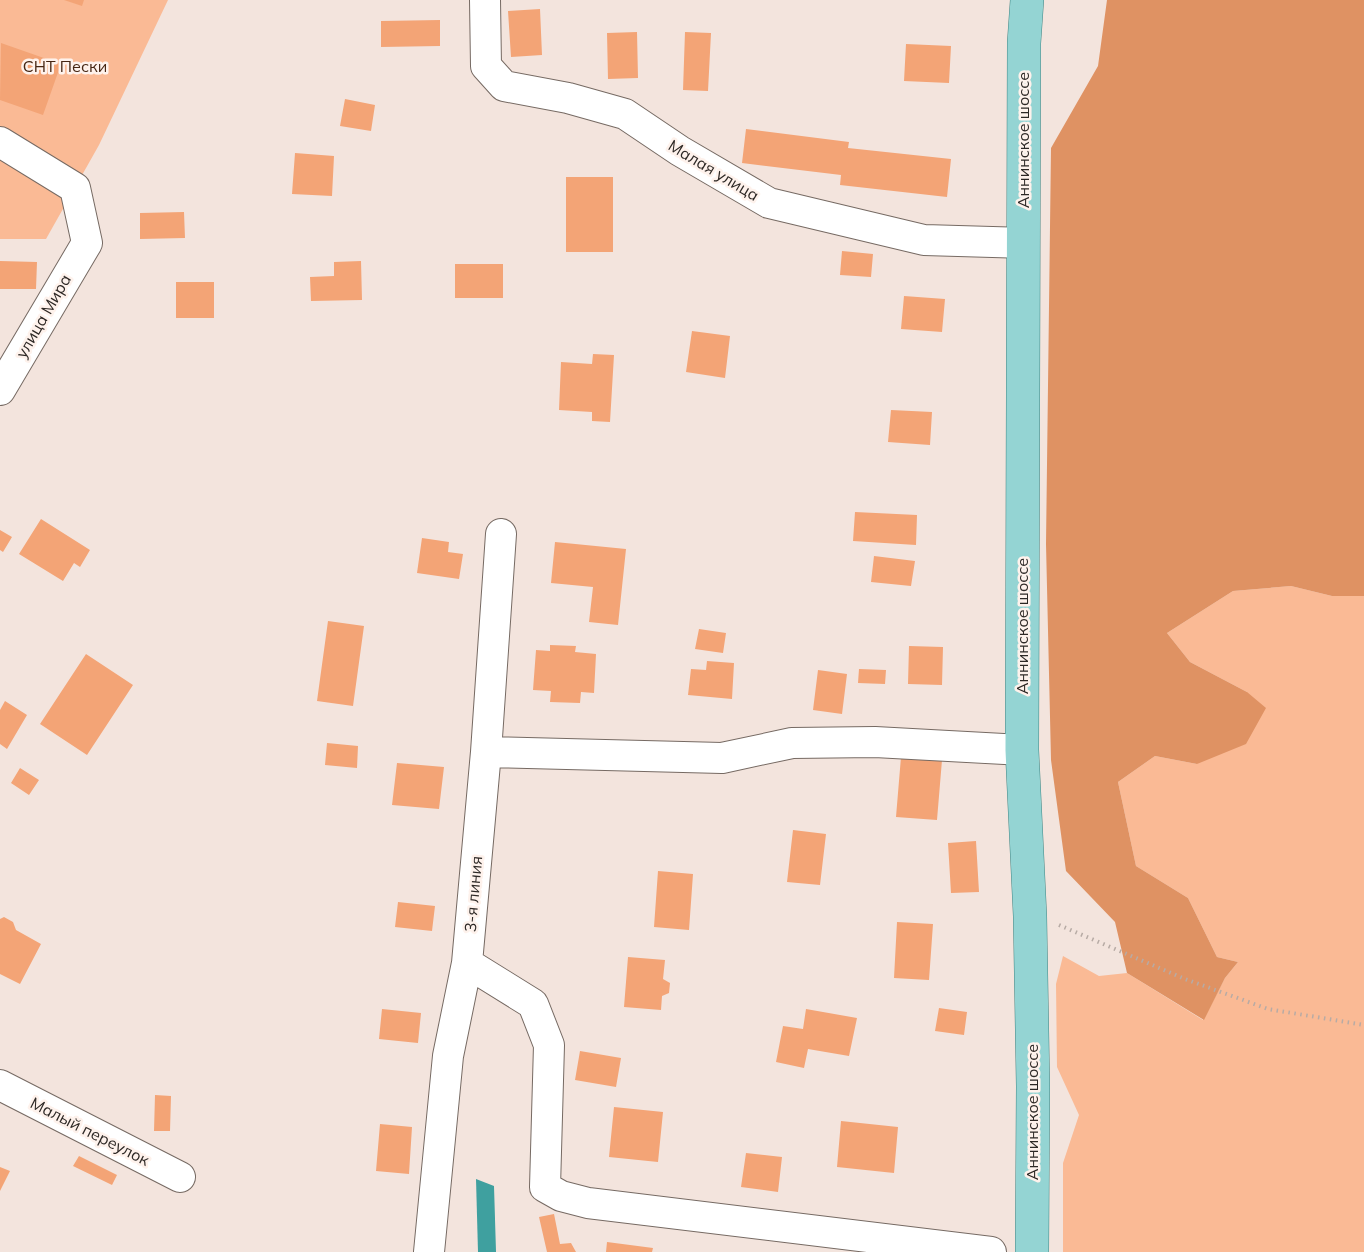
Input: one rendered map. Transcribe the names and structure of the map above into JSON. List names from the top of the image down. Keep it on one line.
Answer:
{"streets":{"main road":["Аннинское шоссе"],"street":["Малая улица","улица Мира","3-я линия","Малый переулок"]},"crossings":[["Аннинское шоссе","Малая улица"]],"parks":["СНТ Пески"]}
